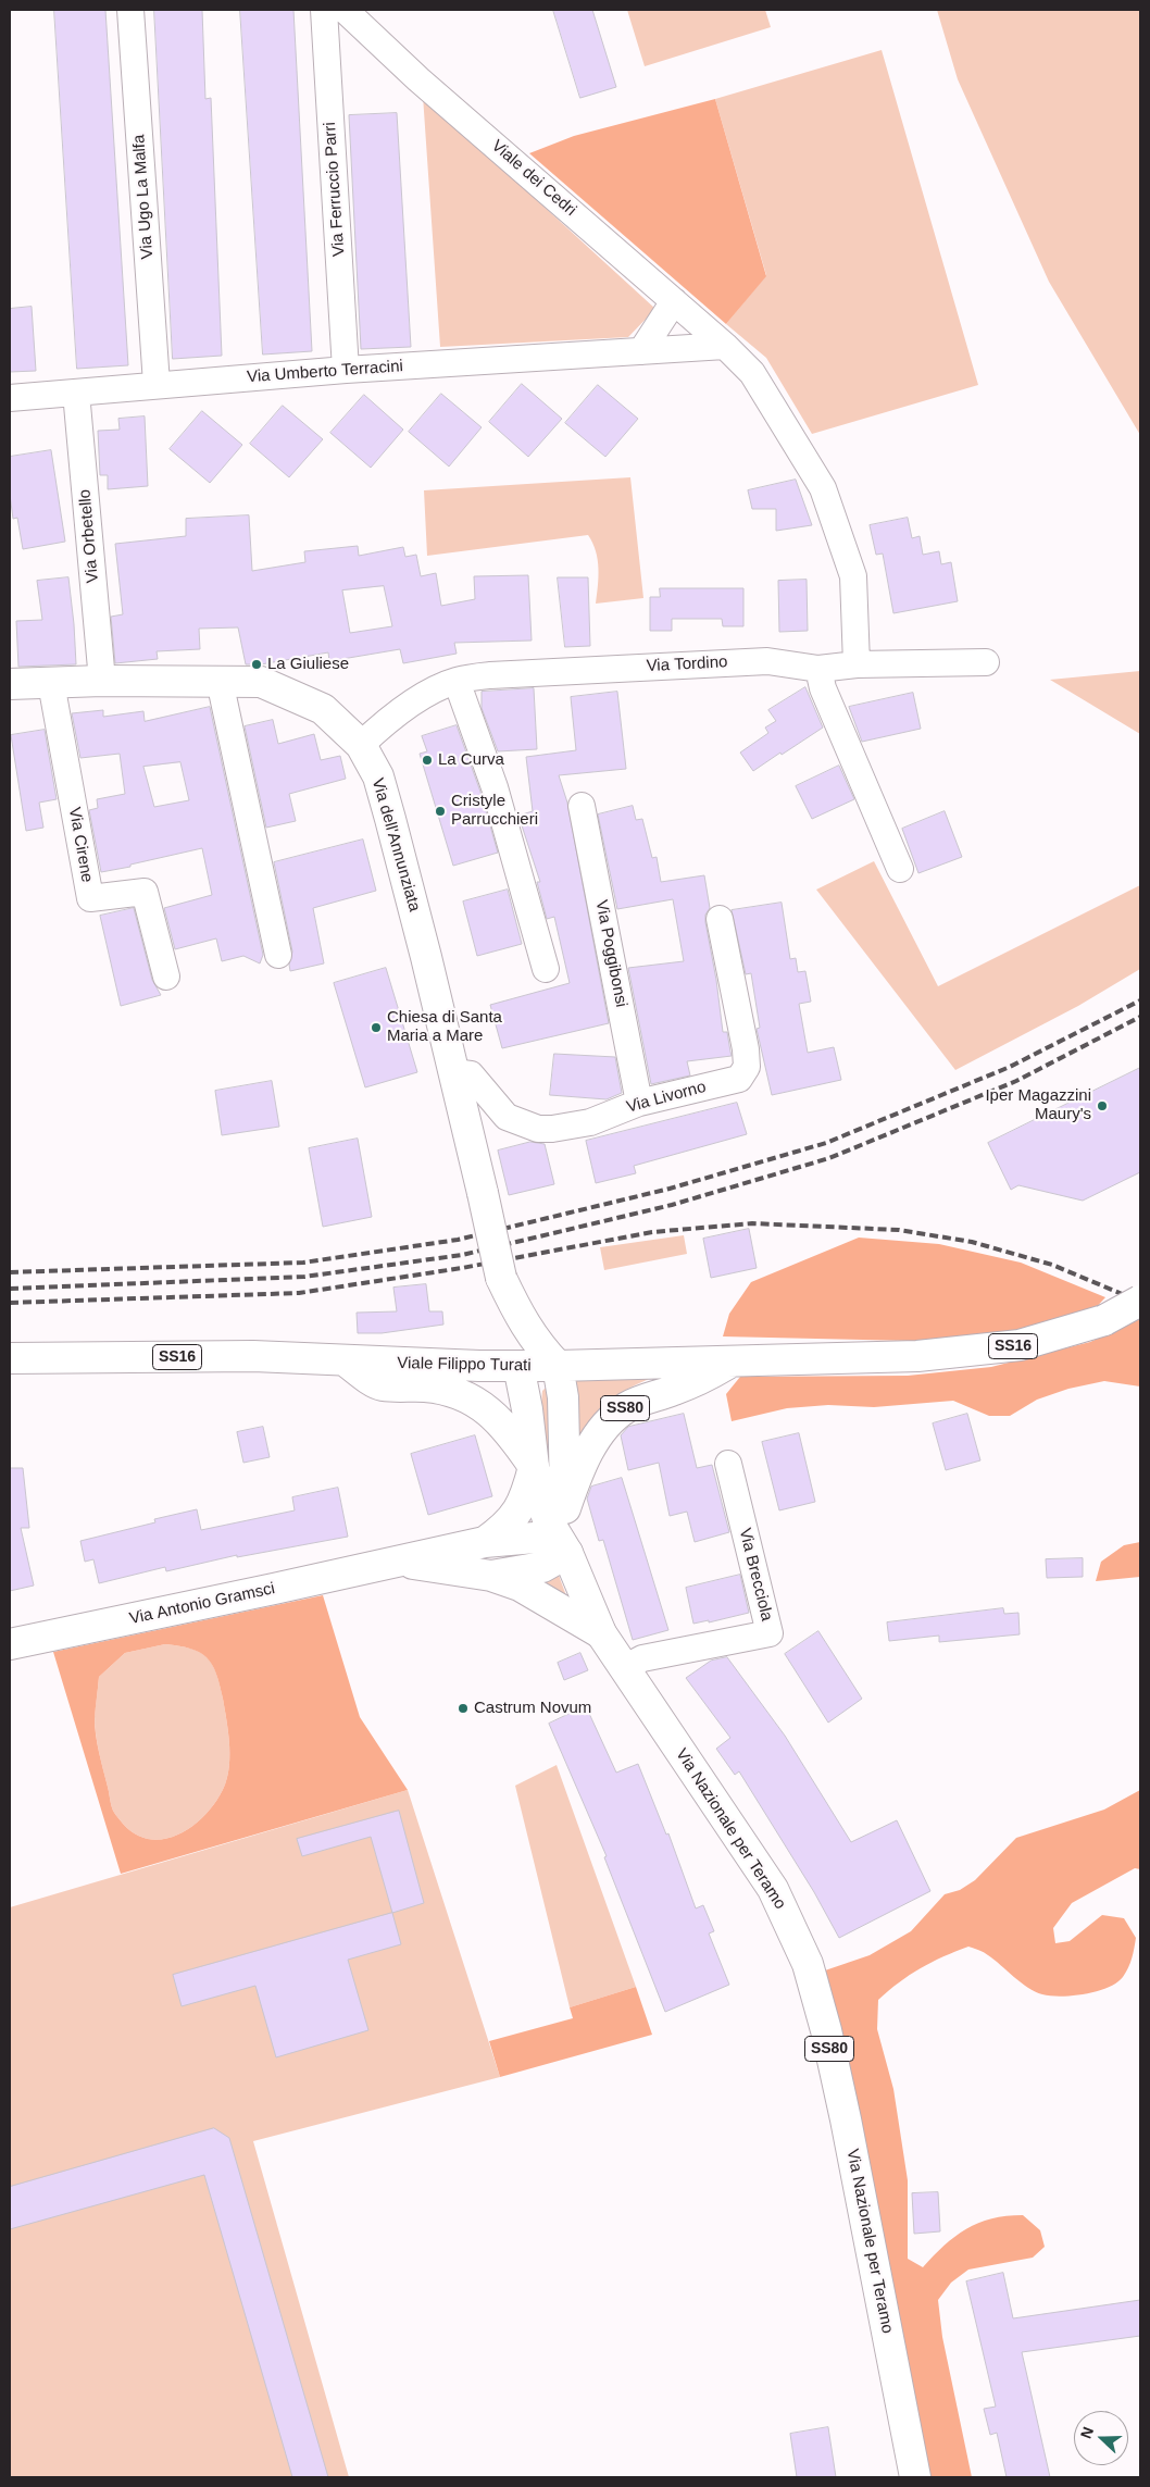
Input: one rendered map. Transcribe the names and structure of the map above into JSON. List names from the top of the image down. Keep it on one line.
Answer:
{"streets":{"main road":["Via dell'Annunziata","SS16","Viale Filippo Turati","SS80","Via Antonio Gramsci","Via Nazionale per Teramo"],"street":["Viale dei Cedri","Via Ferruccio Parri","Via Ugo La Malfa","Via Umberto Terracini","Via Orbetello","Via Tordino","Via Cirene","Via Poggibonsi","Via Livorno","Via Brecciola"]},"crossings":[["Viale dei Cedri","Via Umberto Terracini"],["Via Ferruccio Parri","Via Umberto Terracini"],["Via Ugo La Malfa","Via Umberto Terracini"],["Via Umberto Terracini","Via Orbetello"],["Via Orbetello","Via dell'Annunziata"],["Via Tordino","Via dell'Annunziata"],["Via Cirene","Via dell'Annunziata"],["Via dell'Annunziata","Via Livorno"],["Via dell'Annunziata","Viale Filippo Turati"],["Via dell'Annunziata","Via Nazionale per Teramo"],["Via Poggibonsi","Via Livorno"],["Viale Filippo Turati","Via Nazionale per Teramo"],["Via Brecciola","Via Nazionale per Teramo"],["Via Antonio Gramsci","Via Nazionale per Teramo"]],"places":["La Giuliese","La Curva","Cristyle Parrucchieri","Chiesa di Santa Maria a Mare","Iper Magazzini Maury's","Castrum Novum"],"north":"left"}
